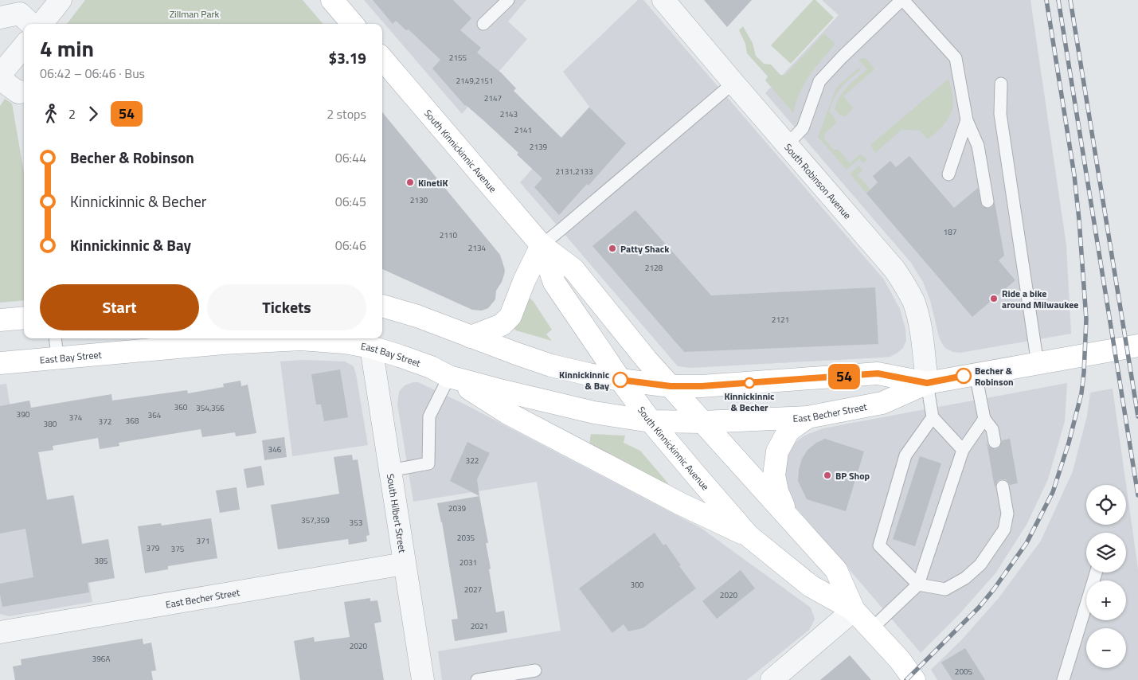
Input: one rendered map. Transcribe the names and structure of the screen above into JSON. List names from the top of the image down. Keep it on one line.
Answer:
{"streets":{"main road":["South Kinnickinnic Avenue","East Bay Street","East Becher Street"],"street":["South Robinson Avenue","South Hilbert Street"]},"crossings":[["South Kinnickinnic Avenue","East Bay Street"],["South Kinnickinnic Avenue","East Becher Street"],["South Robinson Avenue","East Becher Street"],["East Bay Street","East Becher Street"],["East Bay Street","South Hilbert Street"],["East Becher Street","South Hilbert Street"]],"parks":["Zillman Park"],"places":["KinetiK","Patty Shack","Ride a bike around Milwaukee","Becher & Robinson","Kinnickinnic & Bay","Kinnickinnic & Becher","BP Shop"],"lines":["bus line 54"],"house_numbers":["2155","2149,2151","2147","2143","2141","2139","2131,2133","2130","187","2110","2134","2128","2121","360","354,356","390","364","374","368","372","380","346","322","2039","357,359","353","2035","371","379","375","385","2031","300","2027","2020","2021","2020","396A","2005"],"page":{"on_map":"54","heading":["4 min","06:42 – 06:46 · Bus","$3.19"],"legs":["2","54","2 stops"],"list":[{"name":"Becher & Robinson","value":"06:44"},{"name":"Kinnickinnic & Becher","value":"06:45"},{"name":"Kinnickinnic & Bay","value":"06:46"}],"buttons":["Start","Tickets"],"map_buttons":["+","−"]}}
